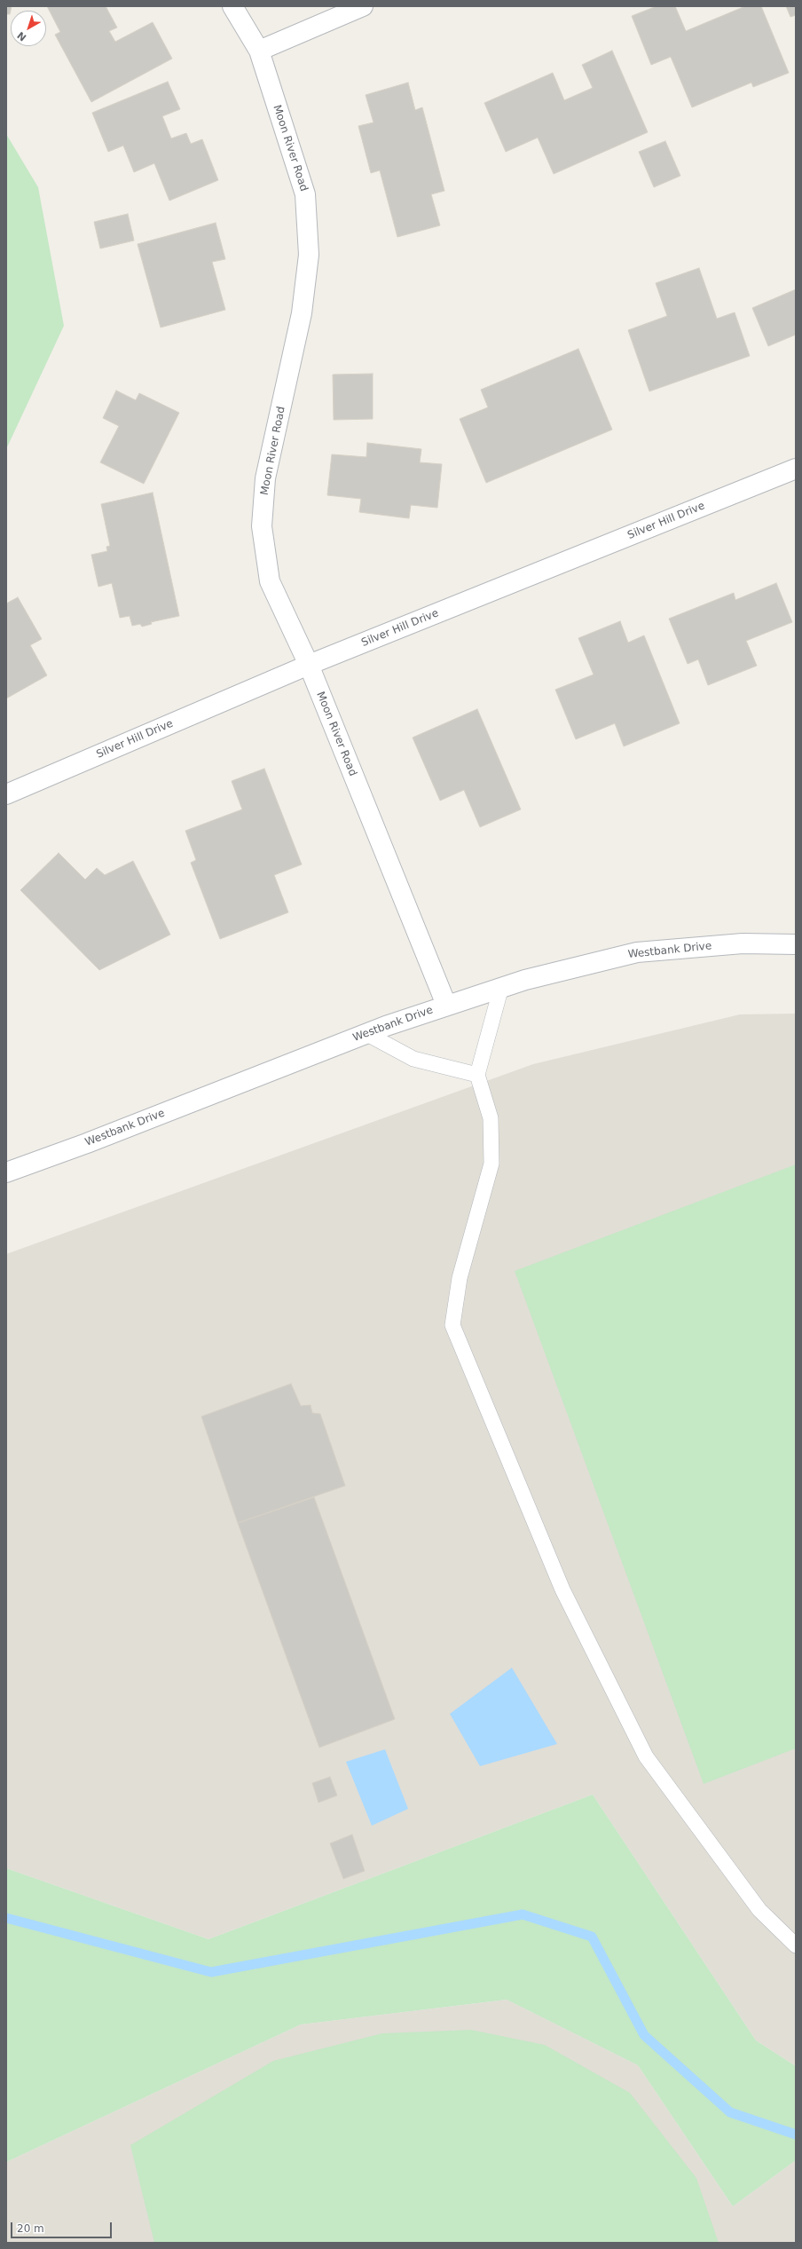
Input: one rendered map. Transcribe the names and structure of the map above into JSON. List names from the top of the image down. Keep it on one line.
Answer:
{"streets":{"street":["Moon River Road","Silver Hill Drive","Westbank Drive"]},"crossings":[["Moon River Road","Silver Hill Drive"],["Moon River Road","Westbank Drive"]],"scale_bar":"20 m","north":"bottom left"}
